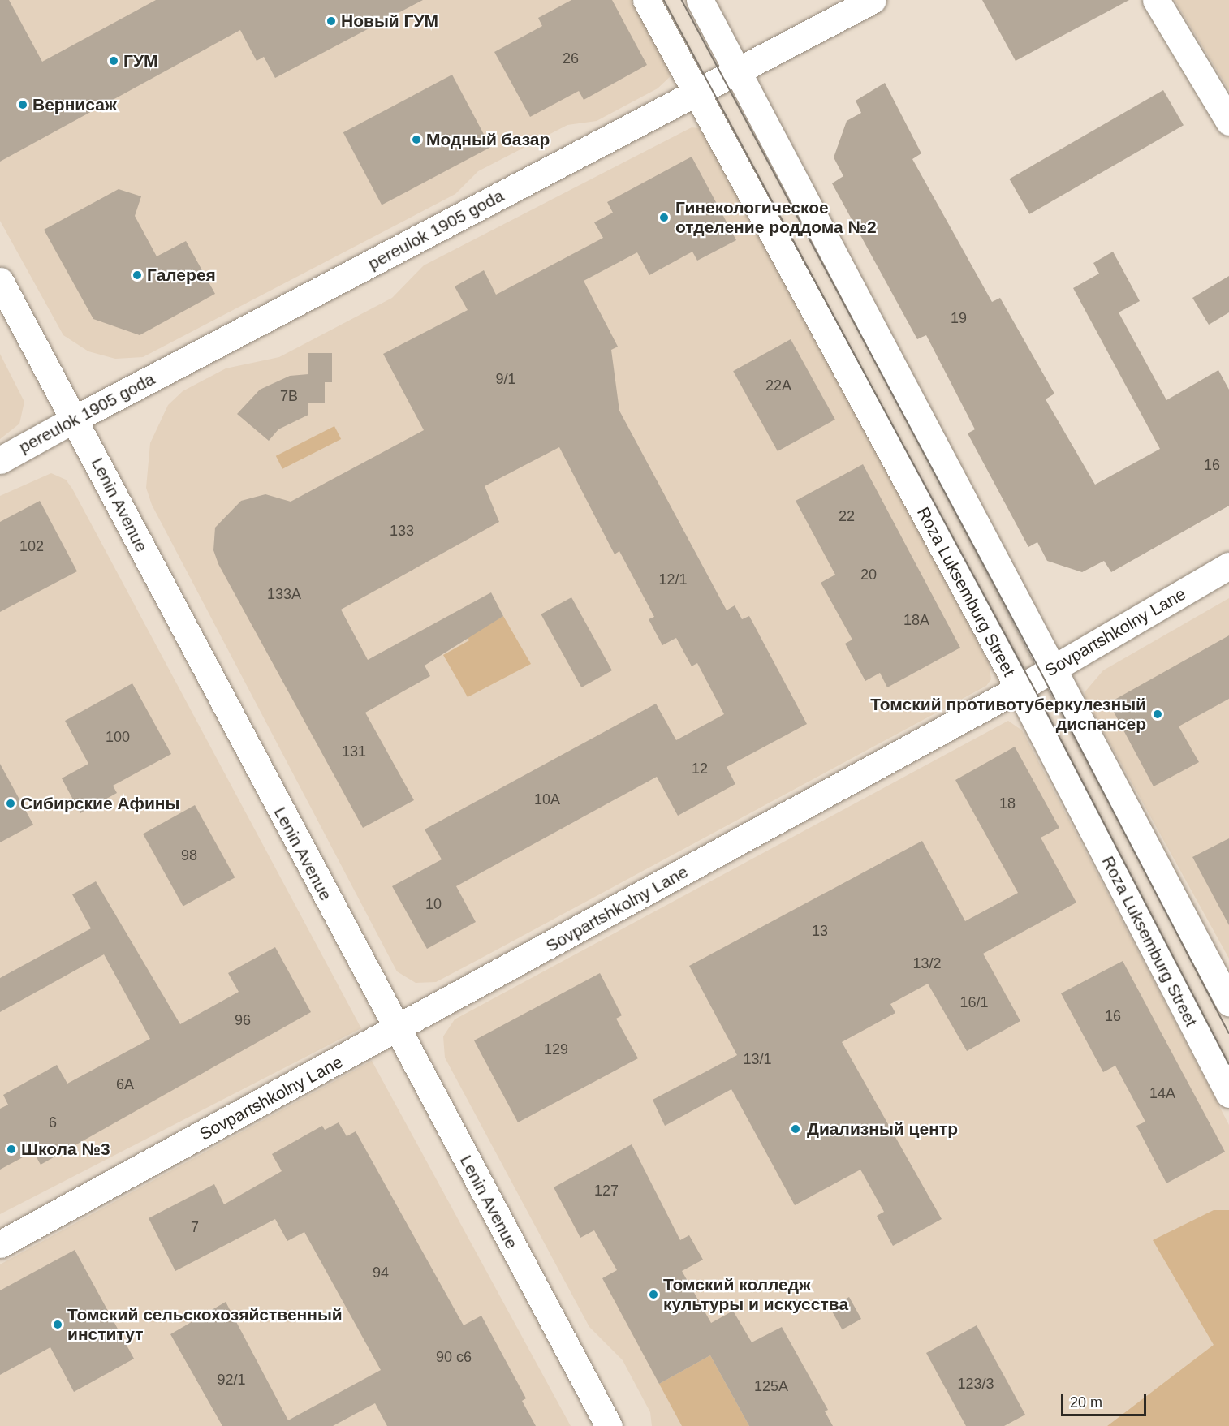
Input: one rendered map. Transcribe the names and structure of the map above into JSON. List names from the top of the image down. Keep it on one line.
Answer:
{"streets":{"main road":["pereulok 1905 goda","Lenin Avenue","Roza Luksemburg Street","Sovpartshkolny Lane"]},"crossings":[["pereulok 1905 goda","Lenin Avenue"],["pereulok 1905 goda","Roza Luksemburg Street"],["Lenin Avenue","Sovpartshkolny Lane"],["Roza Luksemburg Street","Sovpartshkolny Lane"]],"places":["Новый ГУМ","ГУМ","Вернисаж","Модный базар","Гинекологическое отделение роддома №2","Галерея","Томский противотуберкулезный диспансер","Сибирские Афины","Диализный центр","Школа №3","Томский колледж культуры и искусства","Томский сельскохозяйственный институт"],"house_numbers":["26","19","9/1","22А","7В","16","22","133","102","20","12/1","133А","18А","100","131","12","10А","18","98","10","13","13/2","16/1","16","96","129","13/1","6А","14А","6","127","7","94","90 с6","92/1","123/3","125А"],"scale_bar":"20 m"}
